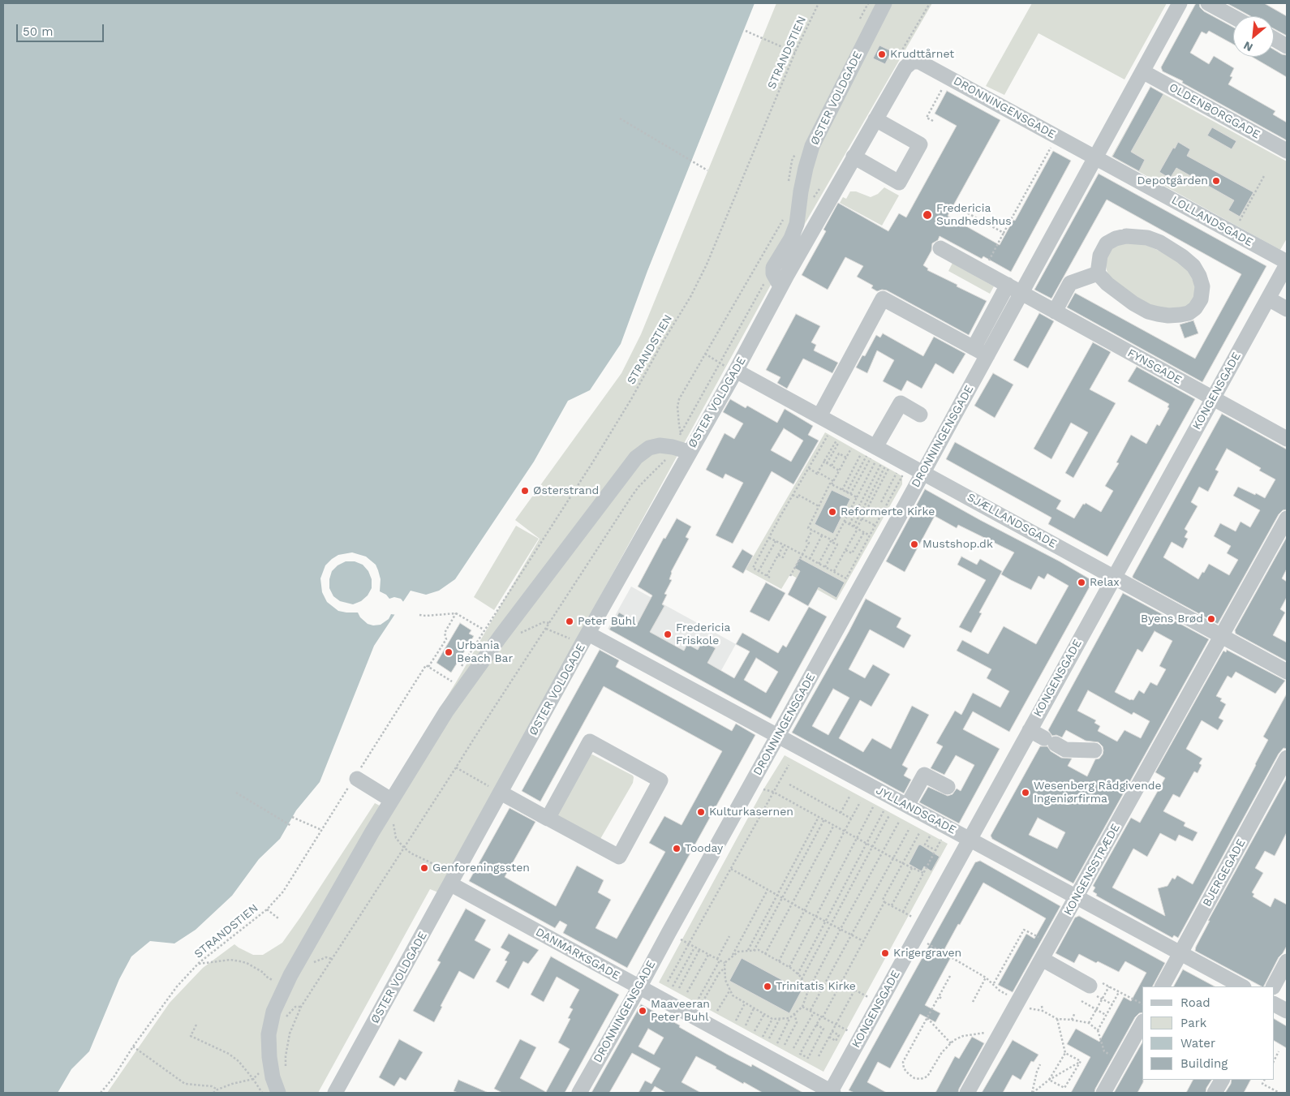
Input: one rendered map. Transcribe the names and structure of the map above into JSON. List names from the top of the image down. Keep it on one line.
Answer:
{"streets":{"street":["ØSTER VOLDGADE","DRONNINGENSGADE","OLDENBORGGADE","LOLLANDSGADE","FYNSGADE","KONGENSGADE","SJÆLLANDSGADE","JYLLANDSGADE","KONGENSSTRÆDE","BJERGEGADE","DANMARKSGADE"],"path":["STRANDSTIEN"]},"crossings":[["ØSTER VOLDGADE","DRONNINGENSGADE"],["ØSTER VOLDGADE","SJÆLLANDSGADE"],["ØSTER VOLDGADE","JYLLANDSGADE"],["ØSTER VOLDGADE","DANMARKSGADE"],["DRONNINGENSGADE","OLDENBORGGADE"],["DRONNINGENSGADE","LOLLANDSGADE"],["DRONNINGENSGADE","FYNSGADE"],["DRONNINGENSGADE","SJÆLLANDSGADE"],["DRONNINGENSGADE","JYLLANDSGADE"],["DRONNINGENSGADE","DANMARKSGADE"],["LOLLANDSGADE","KONGENSGADE"],["FYNSGADE","KONGENSGADE"],["KONGENSGADE","SJÆLLANDSGADE"],["KONGENSGADE","JYLLANDSGADE"],["KONGENSGADE","DANMARKSGADE"],["SJÆLLANDSGADE","KONGENSSTRÆDE"],["JYLLANDSGADE","KONGENSSTRÆDE"],["JYLLANDSGADE","BJERGEGADE"]],"places":["Krudttårnet","Depotgården","Fredericia Sundhedshus","Østerstrand","Reformerte Kirke","Mustshop.dk","Relax","Byens Brød","Peter Buhl","Fredericia Friskole","Urbania Beach Bar","Wesenberg Rådgivende Ingeniørfirma","Kulturkasernen","Tooday","Genforeningssten","Krigergraven","Trinitatis Kirke","Maaveeran Peter Buhl"],"legend":["Road","Park","Water","Building"],"scale_bar":"50 m","north":"bottom left"}
